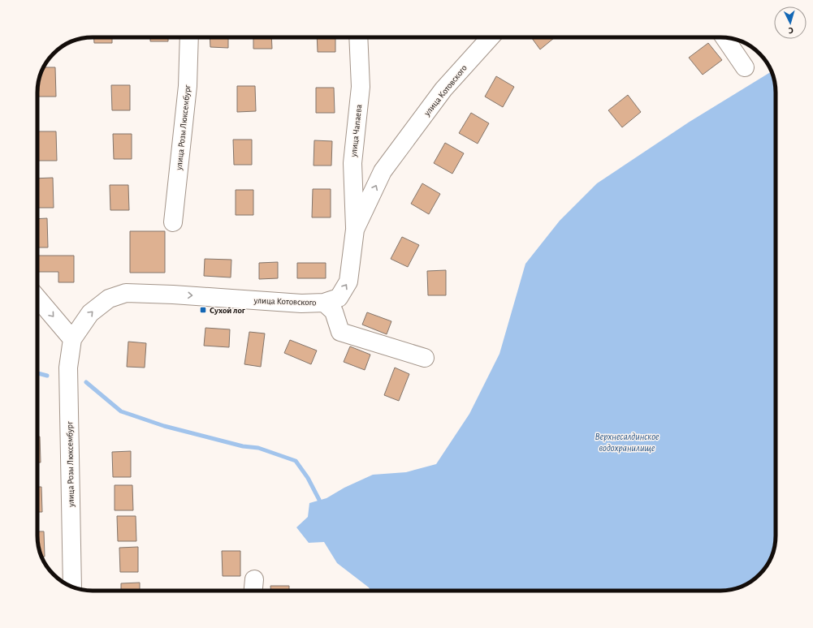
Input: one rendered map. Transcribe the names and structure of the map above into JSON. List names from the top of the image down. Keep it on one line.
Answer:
{"streets":{"street":["улица Котовского","улица Розы Люксембург","улица Чапаева"]},"crossings":[["улица Котовского","улица Розы Люксембург"],["улица Котовского","улица Чапаева"]],"one_way":["улица Котовского"],"water":["Верхнесалдинское водохранилище"],"places":{"transit":["Сухой лог"]},"north":"bottom"}
